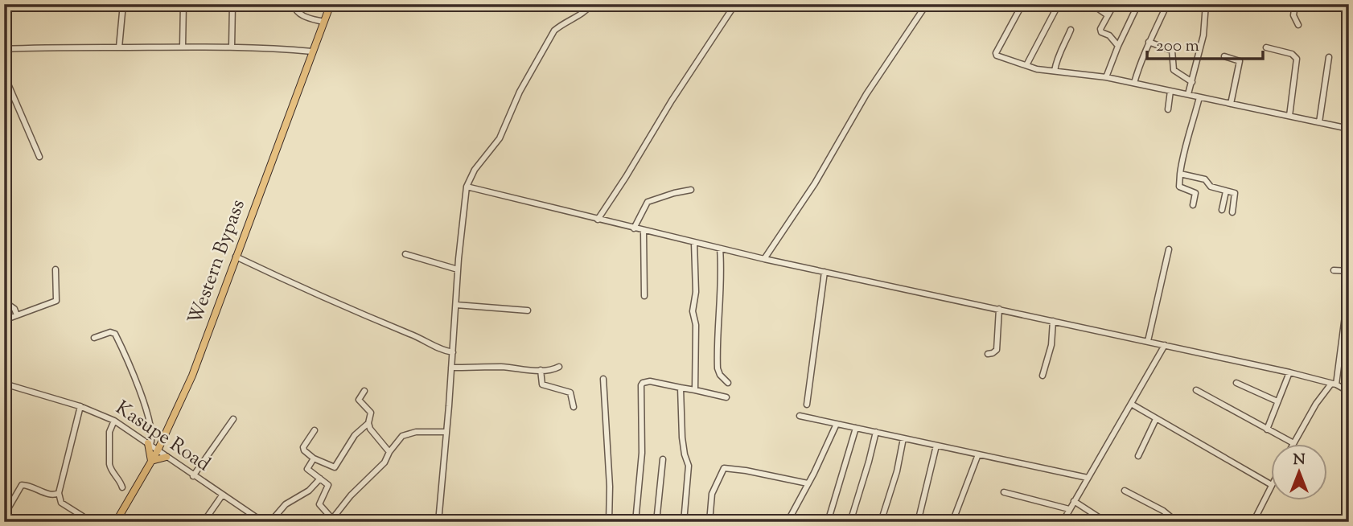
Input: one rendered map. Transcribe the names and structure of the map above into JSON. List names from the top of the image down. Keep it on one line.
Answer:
{"streets":{"main road":["Western Bypass"],"street":["Kasupe Road"]},"crossings":[["Western Bypass","Kasupe Road"]],"scale_bar":"200 m","north":"top"}
